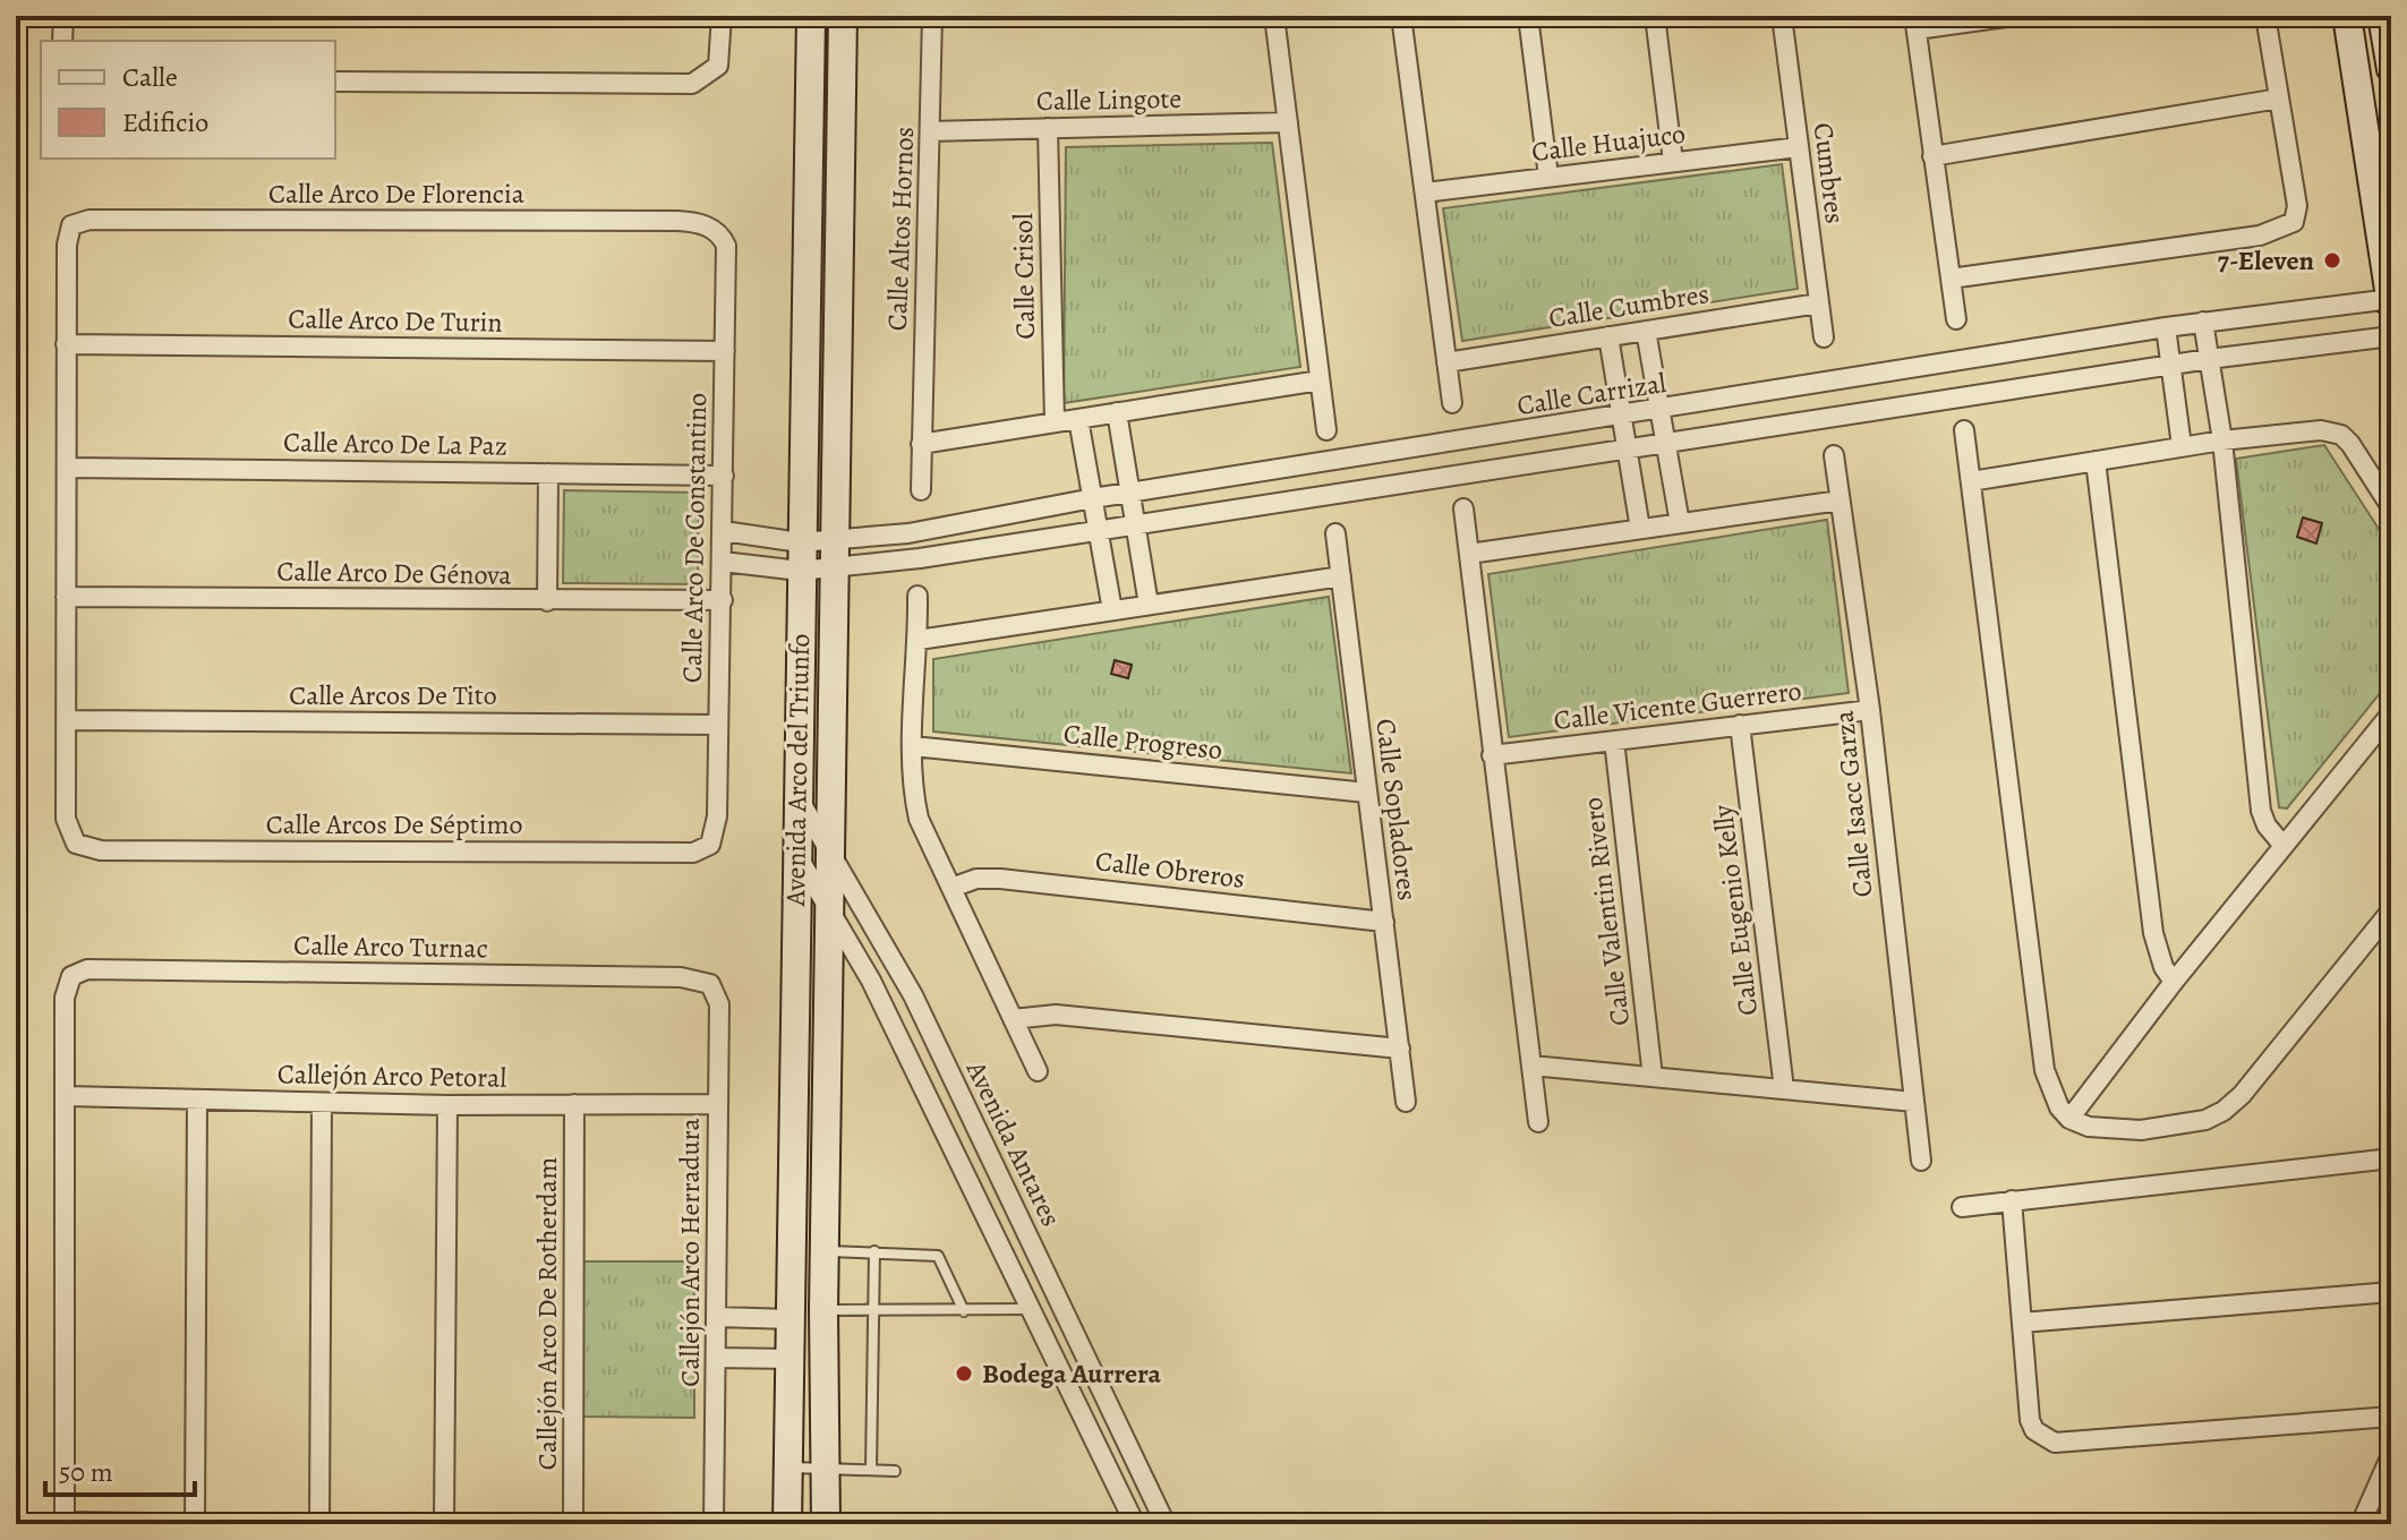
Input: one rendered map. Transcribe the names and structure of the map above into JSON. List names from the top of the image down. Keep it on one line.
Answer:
{"streets":{"street":["Calle Lingote","Calle Huajuco","Cumbres","Calle Arco De Florencia","Calle Altos Hornos","Calle Crisol","Calle Cumbres","Calle Arco De Turin","Calle Carrizal","Calle Arco De La Paz","Calle Arco De Constantino","Calle Arco De Génova","Calle Arcos De Tito","Calle Vicente Guerrero","Calle Progreso","Avenida Arco del Triunfo","Calle Isacc Garza","Calle Sopladores","Calle Arcos De Séptimo","Calle Obreros","Calle Eugenio Kelly","Calle Valentin Rivero","Calle Arco Turnac","Callejón Arco Petoral","Avenida Antares","Callejón Arco Herradura","Callejón Arco De Rotherdam"]},"crossings":[["Calle Lingote","Calle Altos Hornos"],["Calle Lingote","Calle Crisol"],["Calle Huajuco","Cumbres"],["Cumbres","Calle Cumbres"],["Calle Arco De Florencia","Calle Arco De Turin"],["Calle Arco De Florencia","Calle Arco De Constantino"],["Calle Arco De Turin","Calle Arco De Constantino"],["Calle Carrizal","Calle Arco De Constantino"],["Calle Carrizal","Avenida Arco del Triunfo"],["Calle Arco De La Paz","Calle Arco De Constantino"],["Calle Arco De Constantino","Calle Arco De Génova"],["Calle Arco De Constantino","Calle Arcos De Tito"],["Calle Arco De Constantino","Calle Arcos De Séptimo"],["Calle Arcos De Tito","Calle Arcos De Séptimo"],["Calle Vicente Guerrero","Calle Isacc Garza"],["Calle Vicente Guerrero","Calle Eugenio Kelly"],["Calle Vicente Guerrero","Calle Valentin Rivero"],["Calle Progreso","Calle Sopladores"],["Avenida Arco del Triunfo","Avenida Antares"],["Calle Sopladores","Calle Obreros"],["Calle Arco Turnac","Callejón Arco Petoral"],["Calle Arco Turnac","Callejón Arco Herradura"],["Callejón Arco Petoral","Callejón Arco Herradura"],["Callejón Arco Petoral","Callejón Arco De Rotherdam"]],"places":["7-Eleven","Bodega Aurrera"],"legend":["Calle","Edificio"],"scale_bar":"50 m"}
